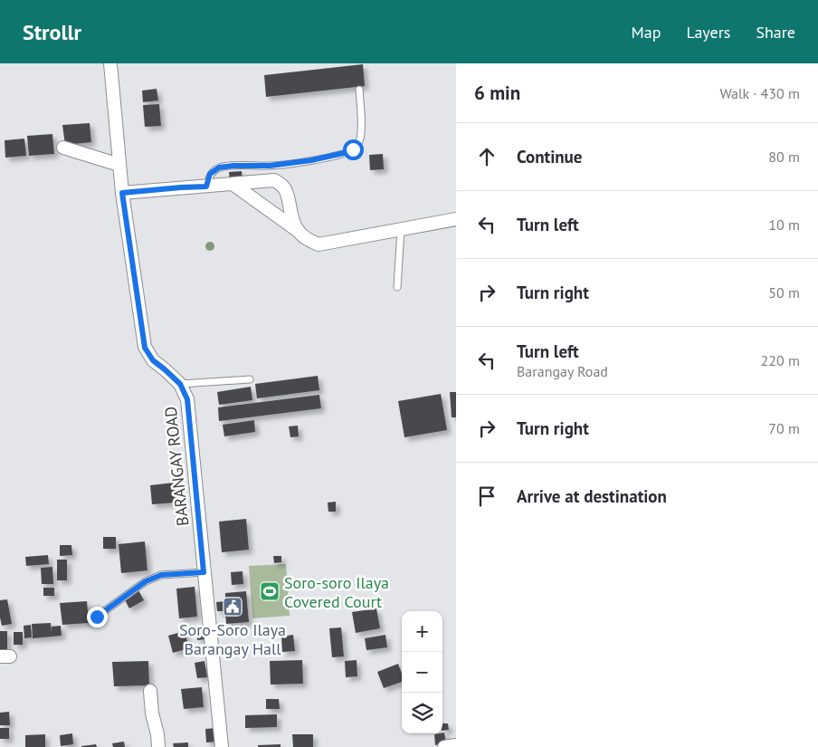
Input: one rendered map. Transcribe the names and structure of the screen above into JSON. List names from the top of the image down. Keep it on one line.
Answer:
{"streets":{"street":["BARANGAY ROAD"]},"places":{"sports":["Soro-soro Ilaya Covered Court"],"public building":["Soro-Soro Ilaya Barangay Hall"]},"page":{"header":"Strollr","nav":["Map","Layers","Share"],"heading":["6 min","Walk · 430 m"],"list":[["Continue","80 m"],["Turn left","10 m"],["Turn right","50 m"],["Turn left","Barangay Road","220 m"],["Turn right","70 m"],"Arrive at destination"],"map_buttons":["+","−"]}}
